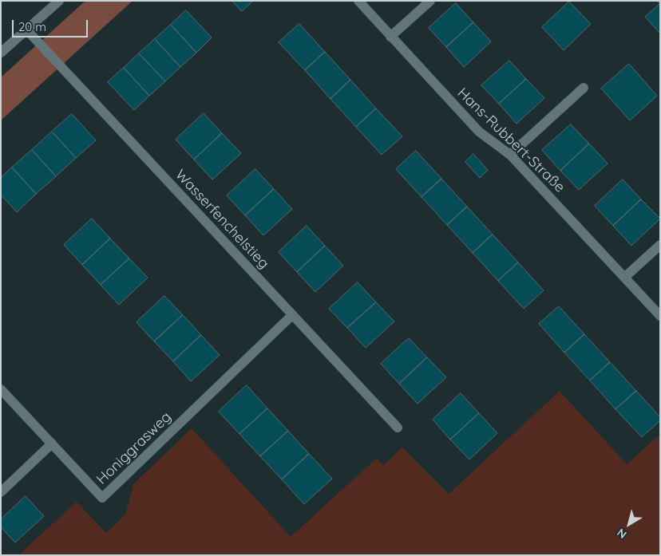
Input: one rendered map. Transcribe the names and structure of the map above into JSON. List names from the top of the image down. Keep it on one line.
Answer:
{"streets":{"street":["Hans-Rubbert-Straße","Wasserfenchelstieg","Honiggrasweg"]},"crossings":[["Wasserfenchelstieg","Honiggrasweg"]],"scale_bar":"20 m","north":"bottom left"}
